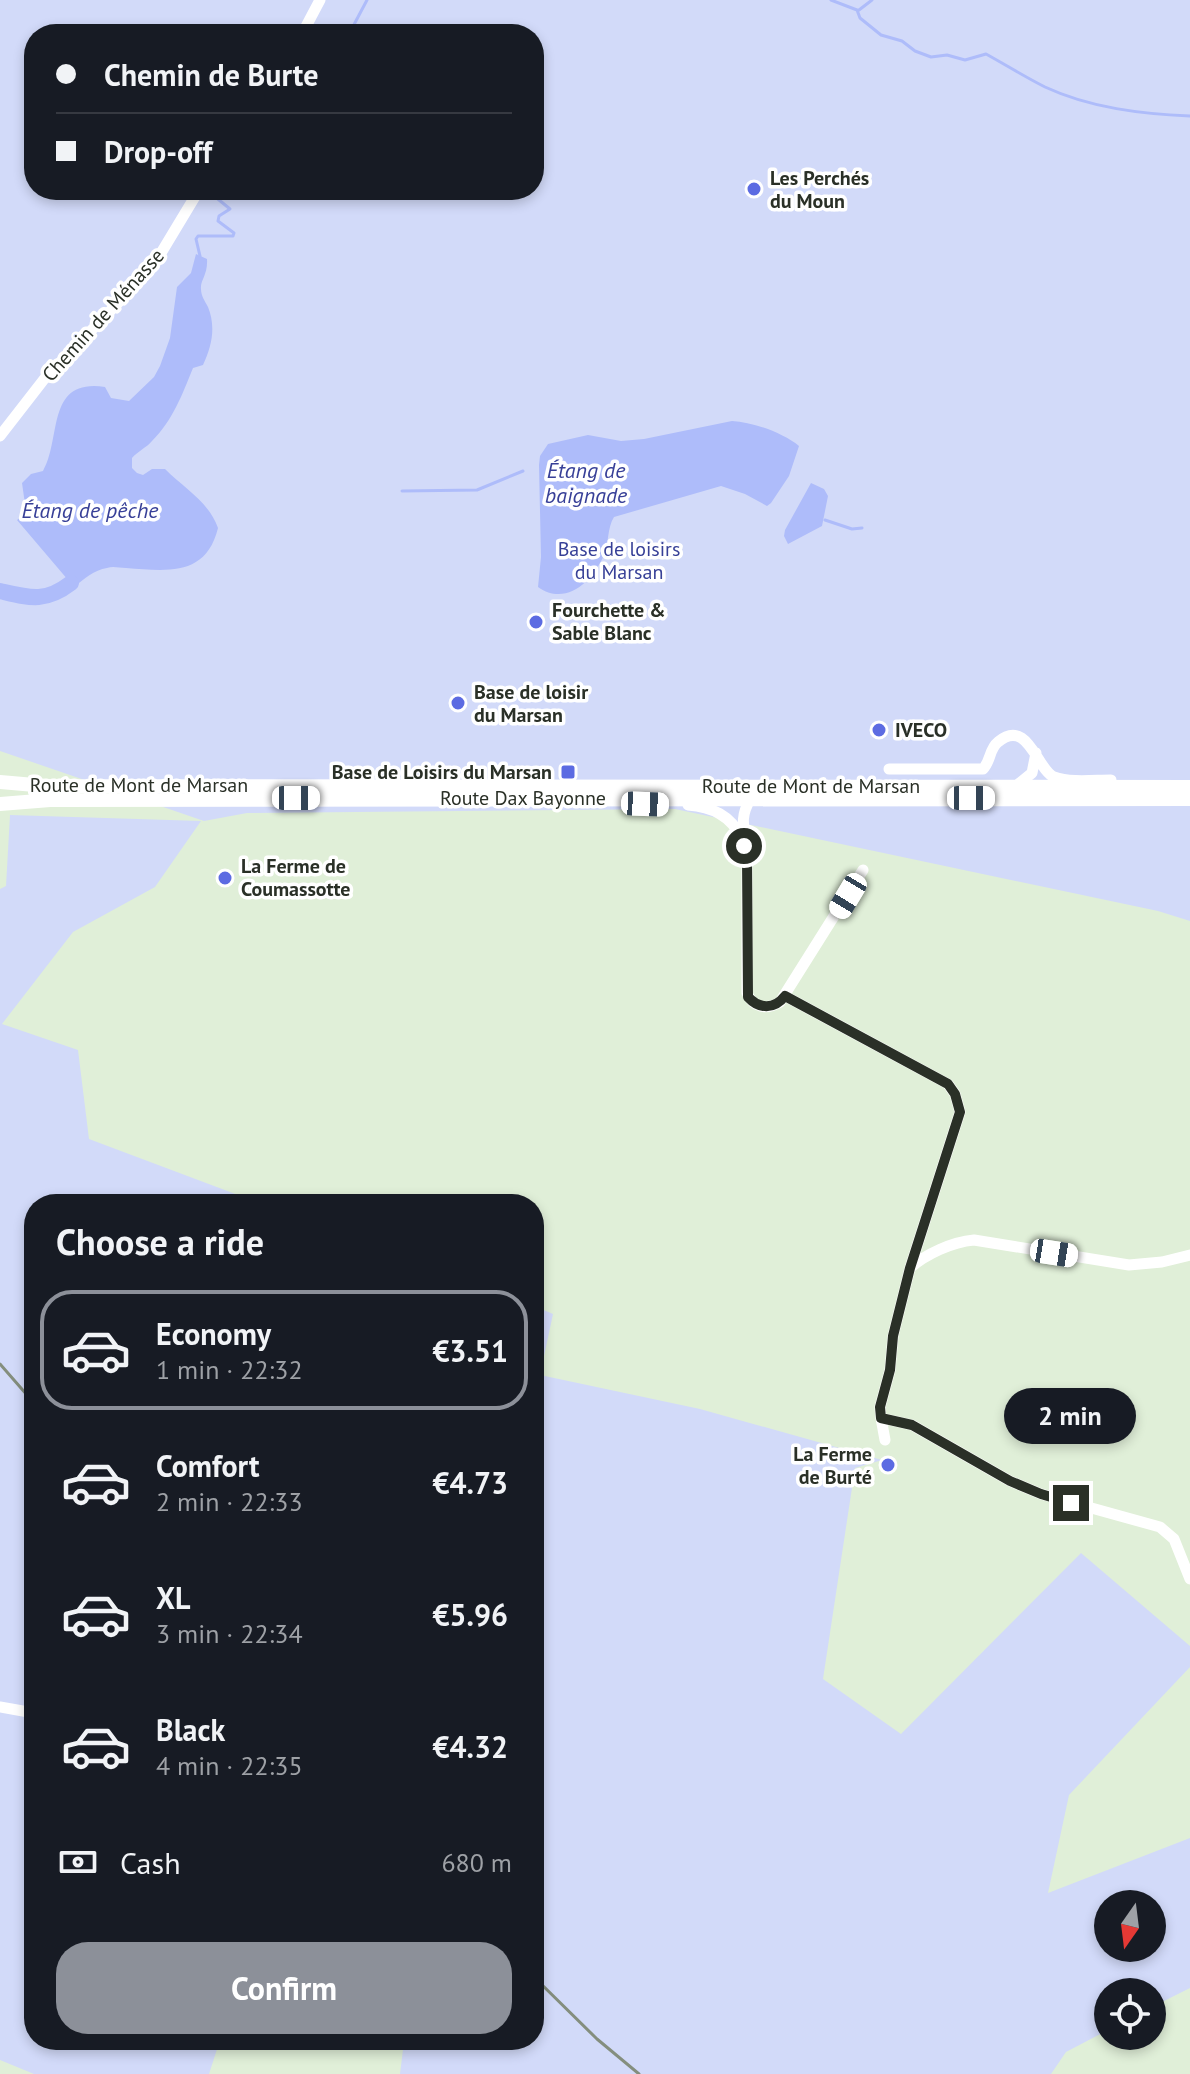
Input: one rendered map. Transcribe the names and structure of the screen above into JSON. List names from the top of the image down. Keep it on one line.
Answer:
{"streets":{"main road":["Route de Mont de Marsan","Route Dax Bayonne"],"street":["Chemin de Ménasse"]},"water":["Étang de baignade","Étang de pêche"],"parks":["Base de loisirs du Marsan"],"places":{"other":["Les Perchés du Moun","Fourchette & Sable Blanc","Base de loisir du Marsan","IVECO","La Ferme de Coumassotte","La Ferme de Burté"],"transit":["Base de Loisirs du Marsan"]},"north":"bottom","page":{"banner":["Chemin de Burte","Drop-off"],"heading":"Choose a ride","list":[{"name":"Economy","note":"1 min · 22:32","value":"€3.51"},{"name":"Comfort","note":"2 min · 22:33","value":"€4.73"},{"name":"XL","note":"3 min · 22:34","value":"€5.96"},{"name":"Black","note":"4 min · 22:35","value":"€4.32"}],"bubble":"2 min","pay":["Cash","680 m"],"buttons":"Confirm"}}
